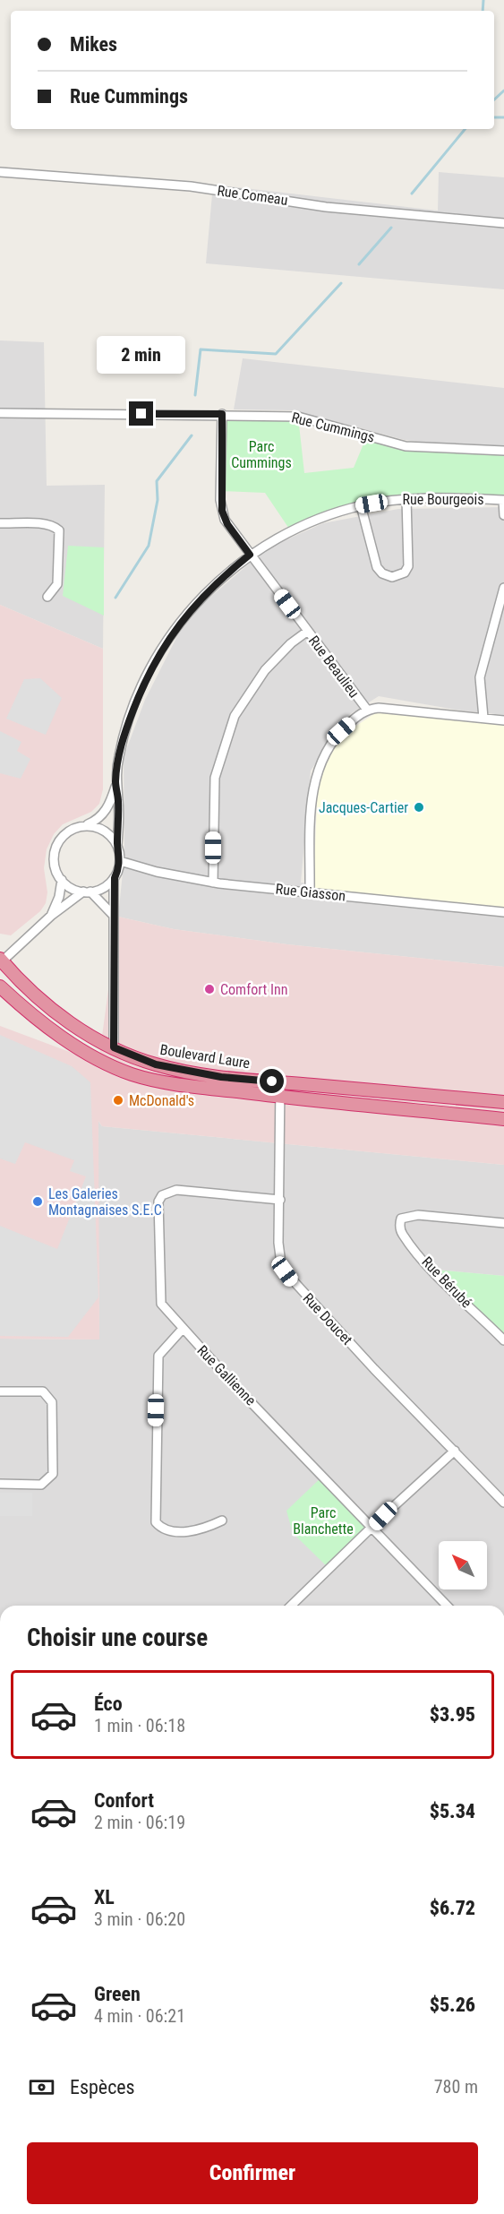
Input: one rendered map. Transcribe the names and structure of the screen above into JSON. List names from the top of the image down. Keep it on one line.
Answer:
{"streets":{"highway":["Boulevard Laure"],"street":["Rue Comeau","Rue Cummings","Rue Bourgeois","Rue Beaulieu","Rue Giasson","Rue Bérubé","Rue Doucet","Rue Gallienne"]},"crossings":[["Rue Cummings","Rue Beaulieu"],["Rue Bourgeois","Rue Beaulieu"],["Rue Bourgeois","Rue Giasson"],["Boulevard Laure","Rue Doucet"],["Rue Doucet","Rue Gallienne"]],"parks":["Parc Cummings","Parc Blanchette"],"places":["Jacques-Cartier","Comfort Inn","McDonald's","Les Galeries Montagnaises S.E.C"],"north":"top left","page":{"banner":["Mikes","Rue Cummings"],"bubble":"2 min","heading":"Choisir une course","list":[{"name":"Éco","note":"1 min · 06:18","value":"$3.95"},{"name":"Confort","note":"2 min · 06:19","value":"$5.34"},{"name":"XL","note":"3 min · 06:20","value":"$6.72"},{"name":"Green","note":"4 min · 06:21","value":"$5.26"}],"pay":["Espèces","780 m"],"buttons":"Confirmer"}}
